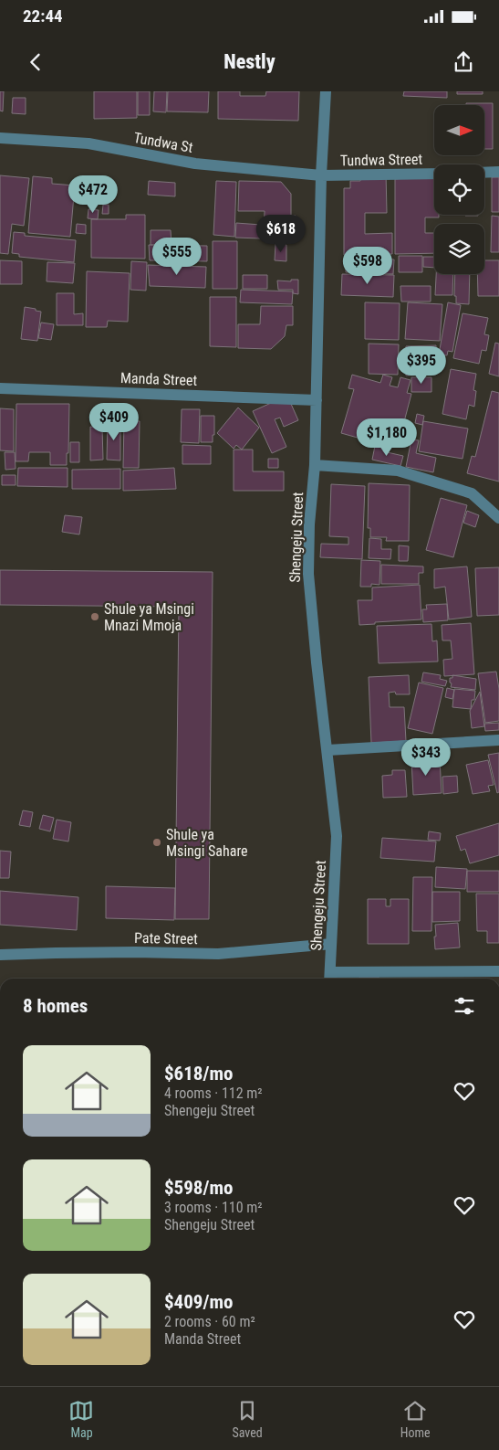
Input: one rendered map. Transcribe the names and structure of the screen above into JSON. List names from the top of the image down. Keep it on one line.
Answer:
{"streets":{"street":["Tundwa St","Tundwa Street","Manda Street","Shengeju Street","Pate Street"]},"crossings":[["Tundwa St","Tundwa Street"],["Tundwa St","Shengeju Street"],["Tundwa Street","Shengeju Street"],["Manda Street","Shengeju Street"],["Shengeju Street","Pate Street"]],"places":["Shule ya Msingi Mnazi Mmoja","Shule ya Msingi Sahare"],"north":"right","page":{"status":"22:44","header":"Nestly","price":["$472","$618","$555","$598","$395","$409","$1,180","$343"],"heading":"8 homes","list":[{"name":"$618/mo","note":"4 rooms · 112 m² · Shengeju Street"},{"name":"$598/mo","note":"3 rooms · 110 m² · Shengeju Street"},{"name":"$409/mo","note":"2 rooms · 60 m² · Manda Street"}],"tabs":["Map","Saved","Home"]}}
